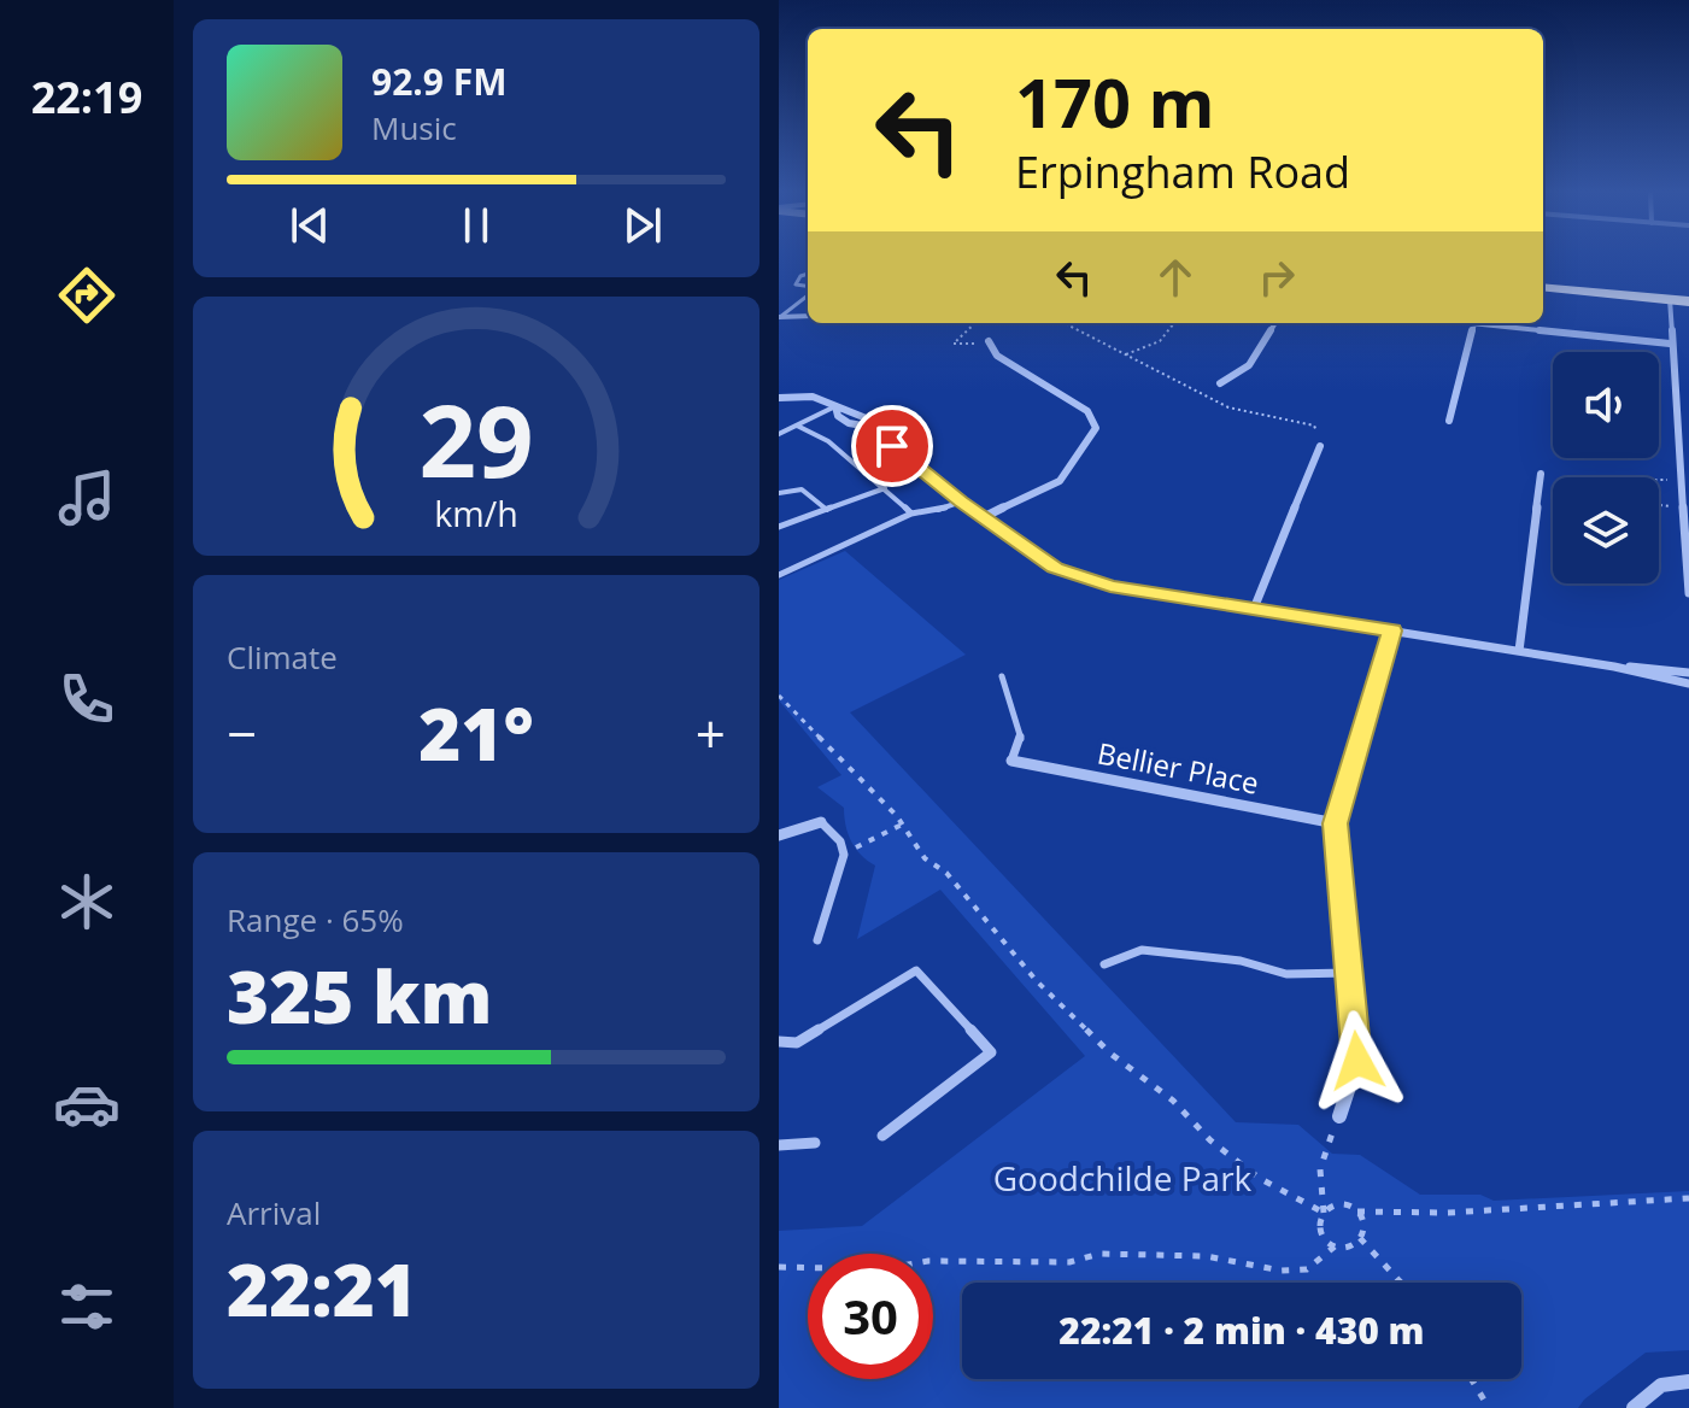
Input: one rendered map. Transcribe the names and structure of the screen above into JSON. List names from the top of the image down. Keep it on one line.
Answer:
{"streets":{"street":["Bellier Place"]},"parks":["Goodchilde Park"],"page":{"tabs":"22:19","turn":["170 m","Erpingham Road"],"song":["92.9 FM","Music"],"tile":["Climate",["Range · 65%","325 km"],["Arrival","22:21"]],"heat":["−","21°","+"],"limit":"30","trip":"22:21 · 2 min · 430 m","gauge":["29","km/h"]}}
